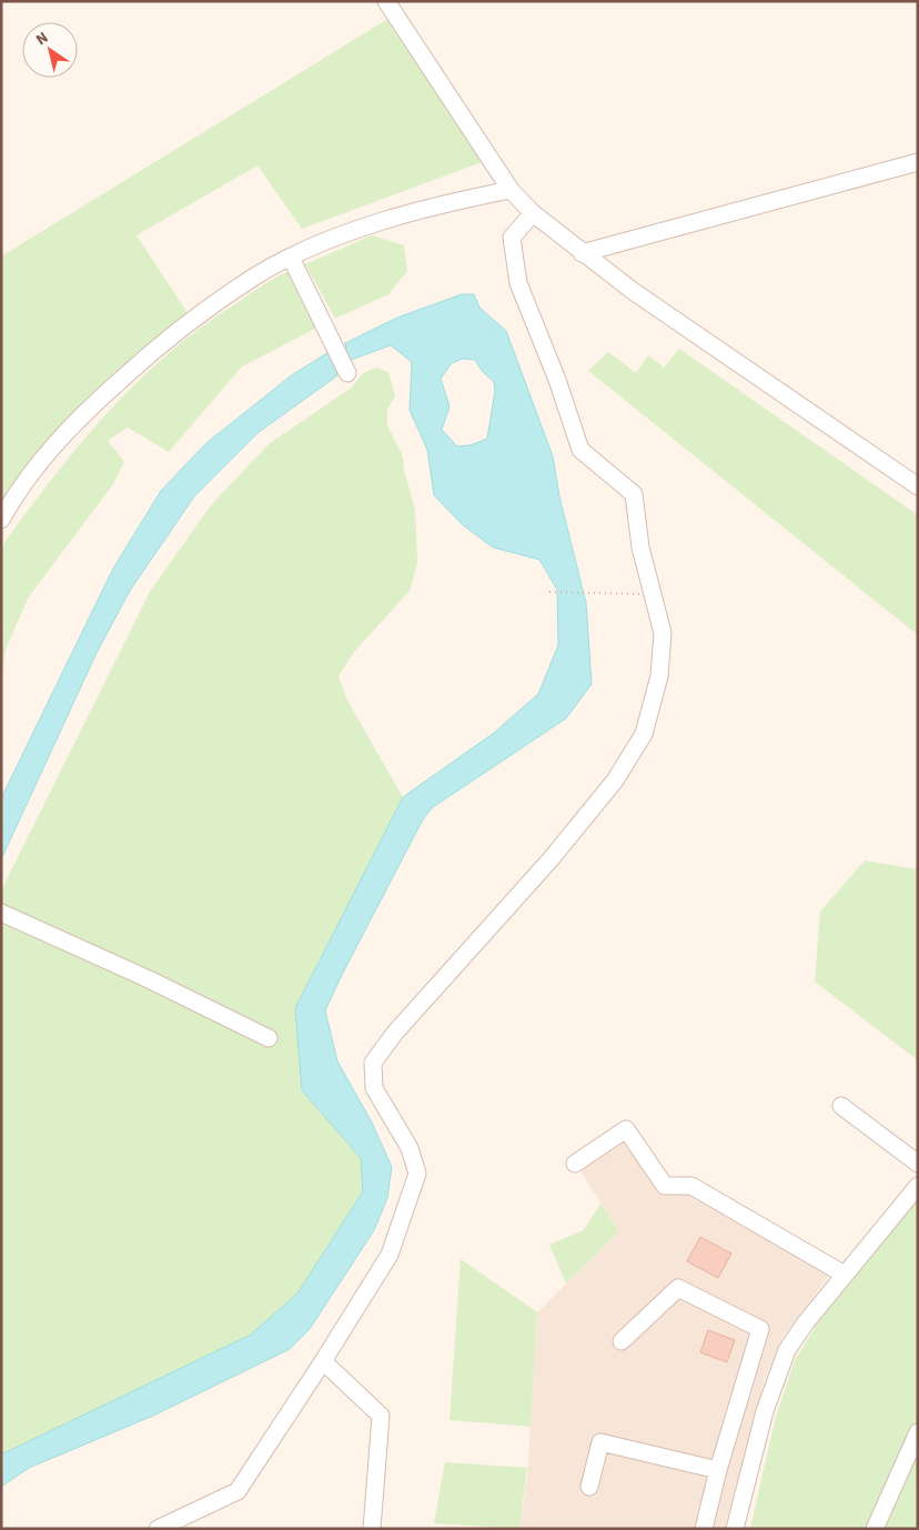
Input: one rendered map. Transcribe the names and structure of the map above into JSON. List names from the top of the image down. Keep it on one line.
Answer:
{"north":"top left"}
